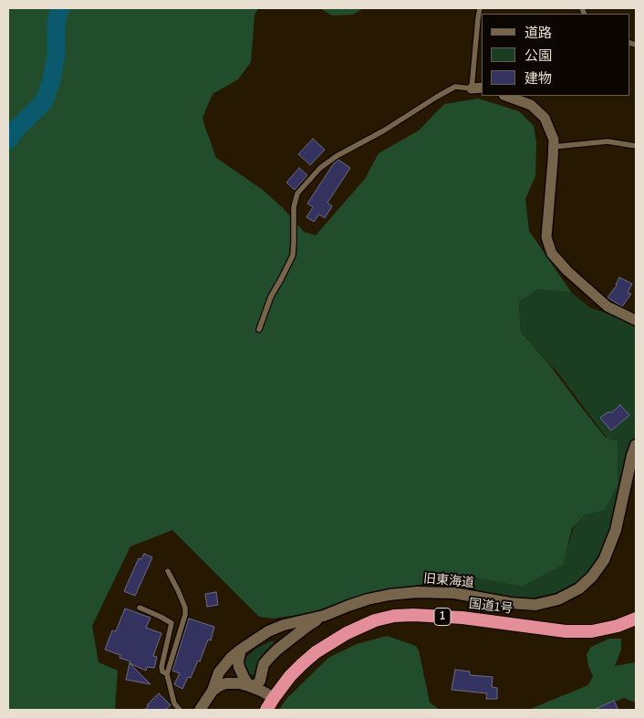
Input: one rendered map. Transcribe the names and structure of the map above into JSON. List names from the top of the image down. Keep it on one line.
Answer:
{"streets":{"highway":["国道1号","1"],"street":["旧東海道"]},"legend":["道路","公園","建物"]}
